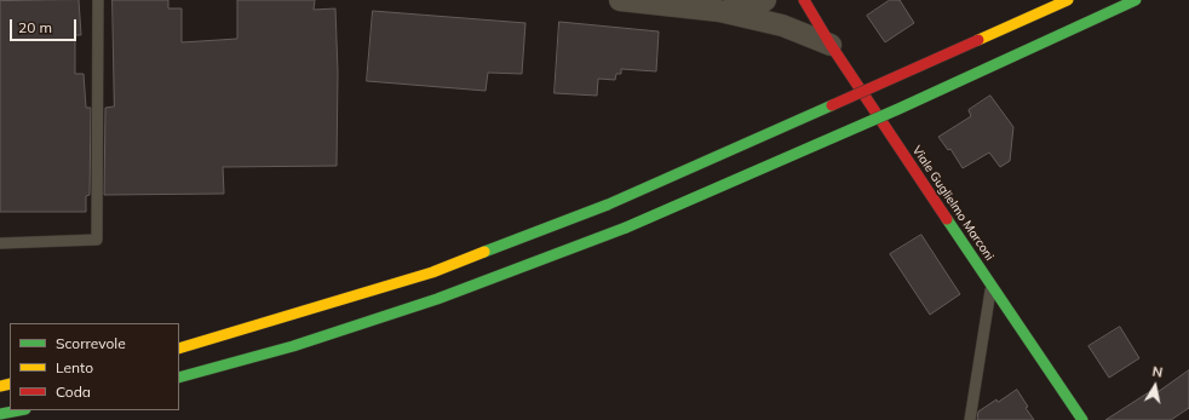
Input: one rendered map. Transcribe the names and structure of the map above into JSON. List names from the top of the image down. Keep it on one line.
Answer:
{"streets":{"main road":["Viale Guglielmo Marconi"]},"legend":["Scorrevole","Lento","Coda"],"scale_bar":"20 m","north":"top"}
